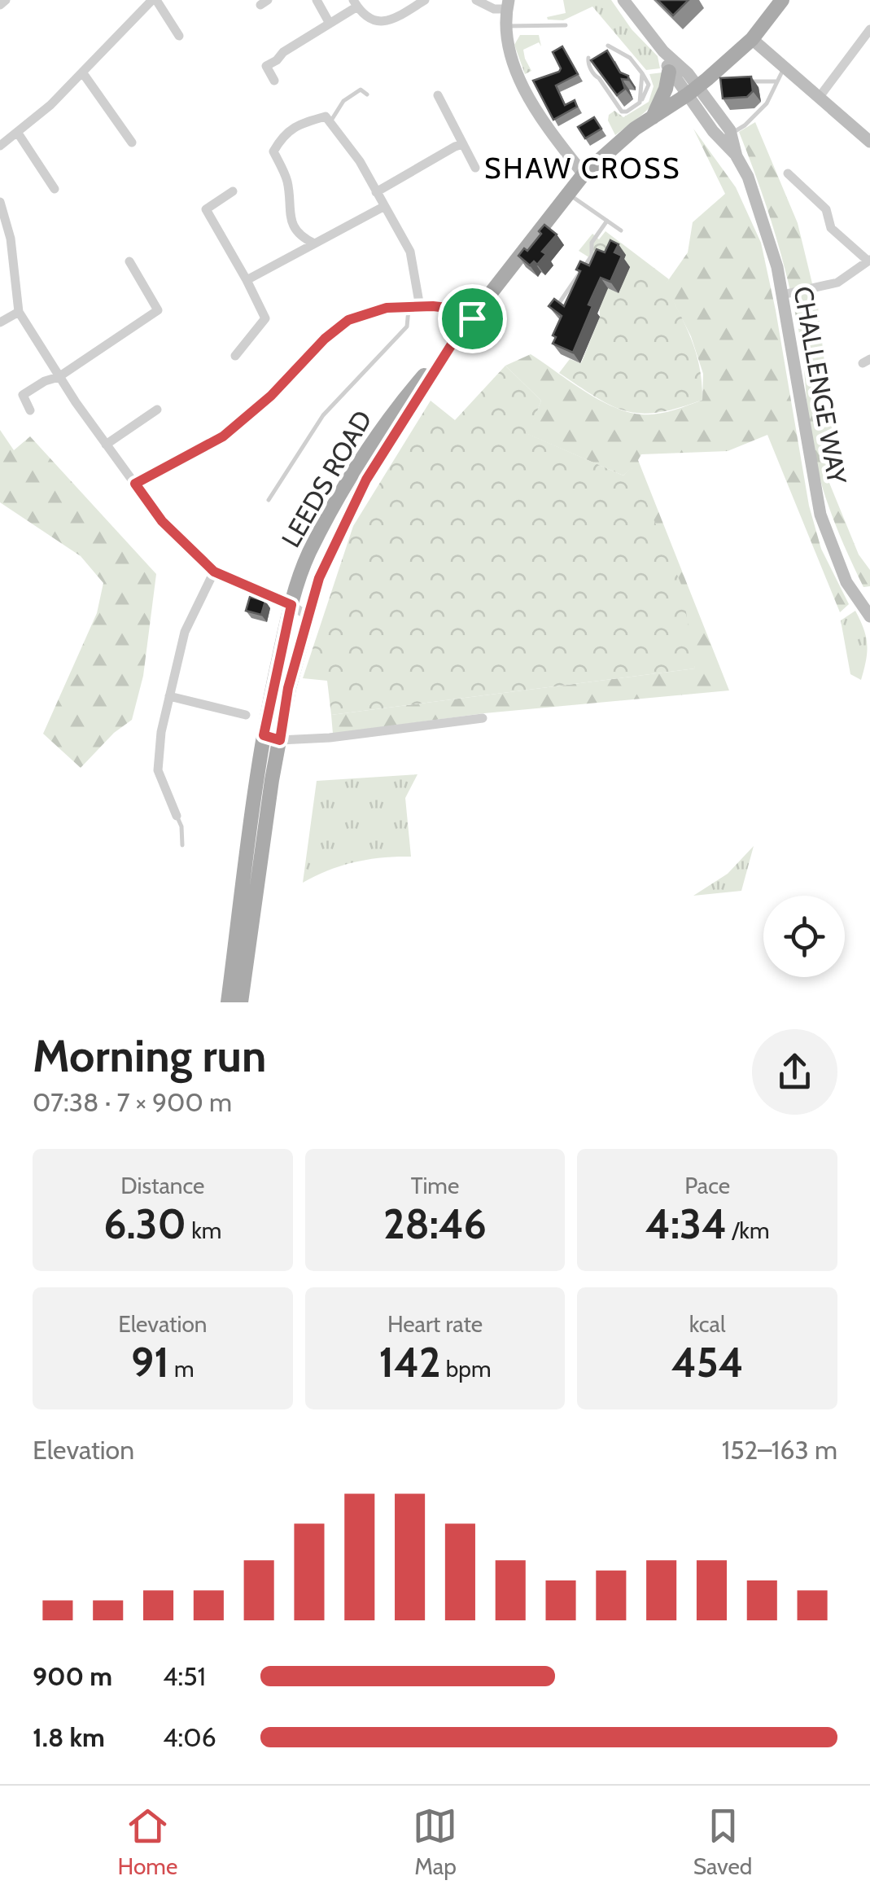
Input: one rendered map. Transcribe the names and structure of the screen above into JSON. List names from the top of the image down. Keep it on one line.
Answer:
{"streets":{"main road":["CHALLENGE WAY","LEEDS ROAD"]},"crossings":[["CHALLENGE WAY","LEEDS ROAD"]],"districts":["SHAW CROSS"],"page":{"heading":["Morning run","07:38 · 7 × 900 m"],"stats":[["Distance","6.30 km"],["Time","28:46"],["Pace","4:34 /km"],["Elevation","91 m"],["Heart rate","142 bpm"],["kcal","454"]],"chart":["Elevation","152–163 m"],"list":[{"name":"900 m","note":"4:51"},{"name":"1.8 km","note":"4:06"}],"tabs":["Home","Map","Saved"]}}
